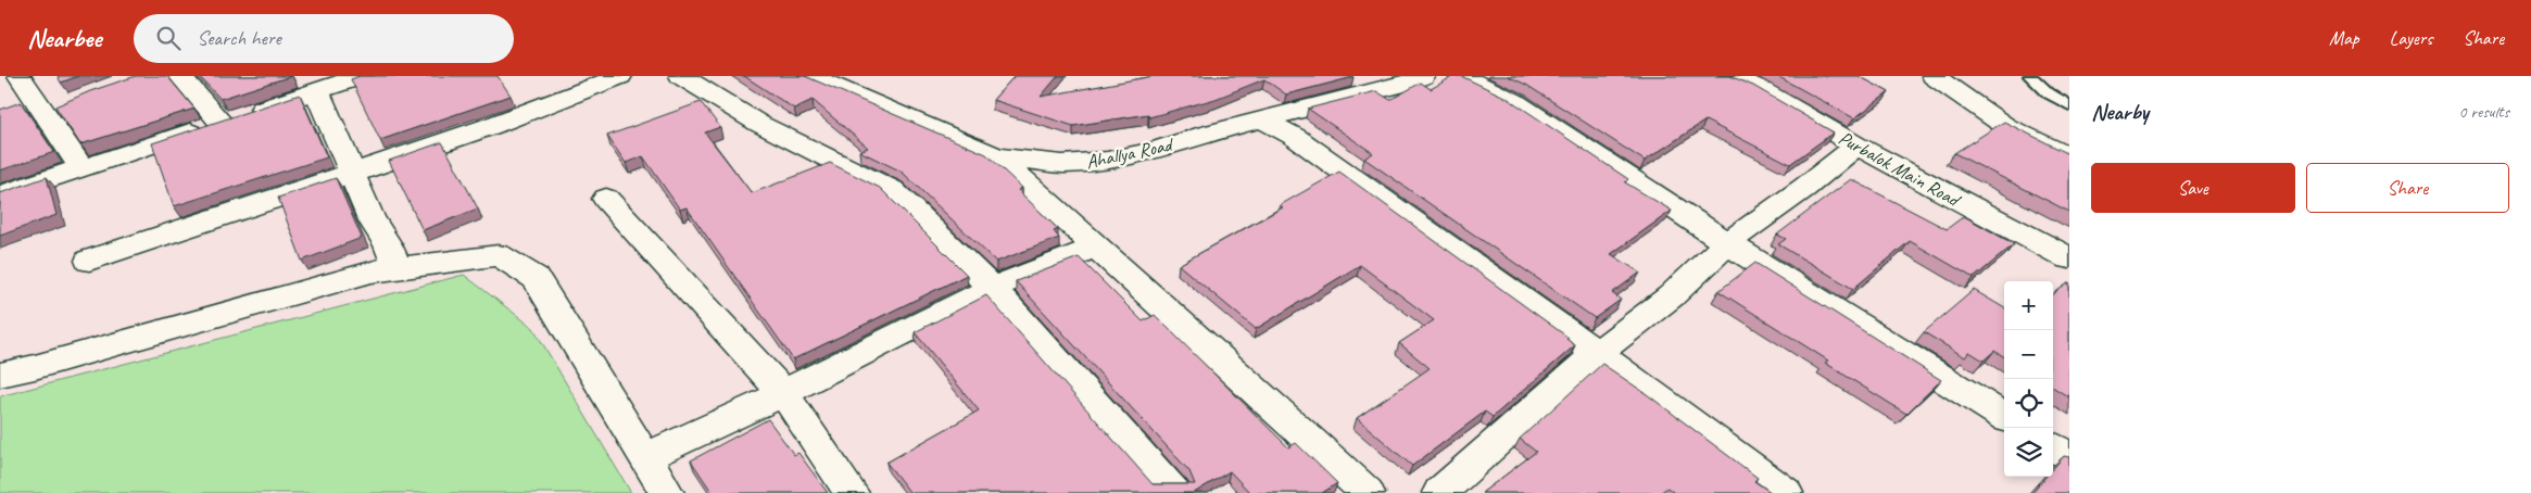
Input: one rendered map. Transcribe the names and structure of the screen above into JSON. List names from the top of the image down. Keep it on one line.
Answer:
{"streets":{"street":["Ahallya Road","Purbalok Main Road"]},"page":{"header":"Nearbee","search":"Search here","nav":["Map","Layers","Share"],"heading":["Nearby","0 results"],"buttons":["Save","Share"],"map_buttons":["+","−"]}}
